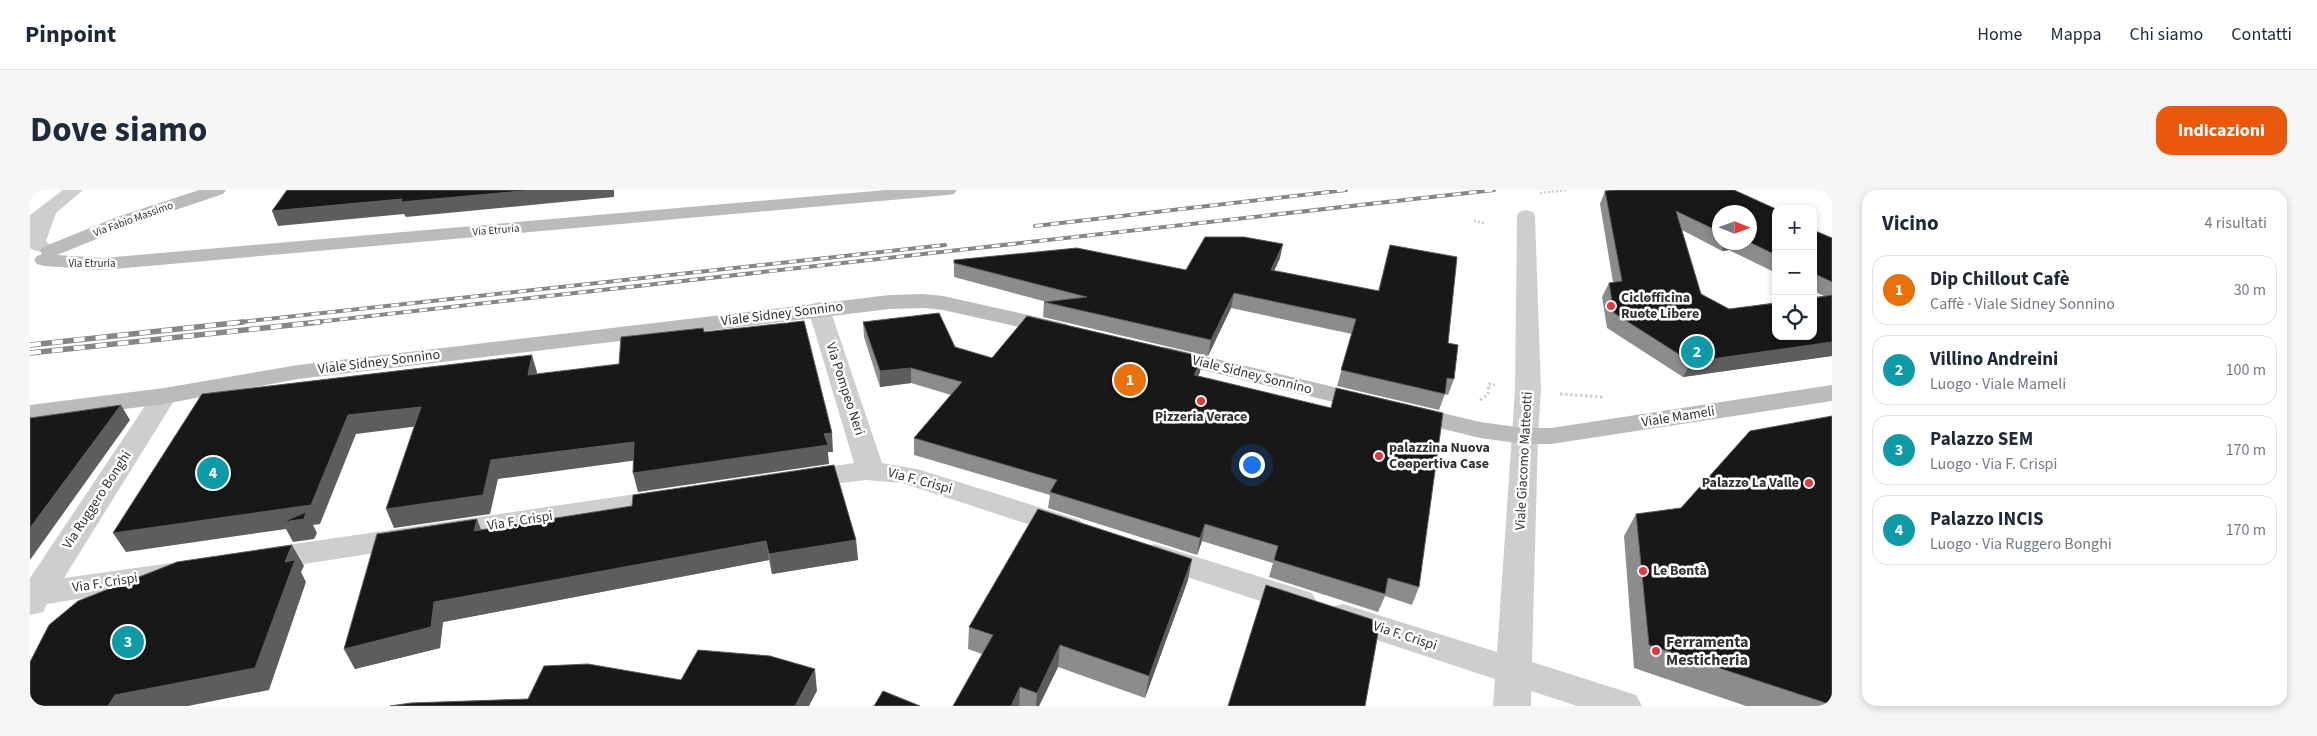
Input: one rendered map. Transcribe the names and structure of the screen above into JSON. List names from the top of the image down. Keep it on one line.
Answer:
{"streets":{"street":["Via Fabio Massimo","Via Etruria","Viale Sidney Sonnino","Via Pompeo Neri","Viale Mameli","Viale Giacomo Matteotti","Via F. Crispi","Via Ruggero Bonghi"]},"crossings":[["Via Fabio Massimo","Via Etruria"],["Viale Sidney Sonnino","Via Pompeo Neri"],["Viale Sidney Sonnino","Viale Mameli"],["Viale Sidney Sonnino","Viale Giacomo Matteotti"],["Viale Sidney Sonnino","Via Ruggero Bonghi"],["Via Pompeo Neri","Via F. Crispi"],["Viale Mameli","Viale Giacomo Matteotti"],["Viale Giacomo Matteotti","Via F. Crispi"],["Via F. Crispi","Via Ruggero Bonghi"]],"places":["Ciclofficina Ruote Libere","Pizzeria Verace","palazzina Nuova Coopertiva Case","Palazzo La Valle","Le Bontà","Ferramenta Mesticheria"],"north":"right","page":{"header":"Pinpoint","nav":["Home","Mappa","Chi siamo","Contatti"],"title":"Dove siamo","buttons":"Indicazioni","heading":["Vicino","4 risultati"],"map_buttons":["+","−"],"list":[{"mark":"1","name":"Dip Chillout Cafè","note":"Caffè · Viale Sidney Sonnino","value":"30 m"},{"mark":"2","name":"Villino Andreini","note":"Luogo · Viale Mameli","value":"100 m"},{"mark":"3","name":"Palazzo SEM","note":"Luogo · Via F. Crispi","value":"170 m"},{"mark":"4","name":"Palazzo INCIS","note":"Luogo · Via Ruggero Bonghi","value":"170 m"}],"pins":["2","1","4","3"]}}
